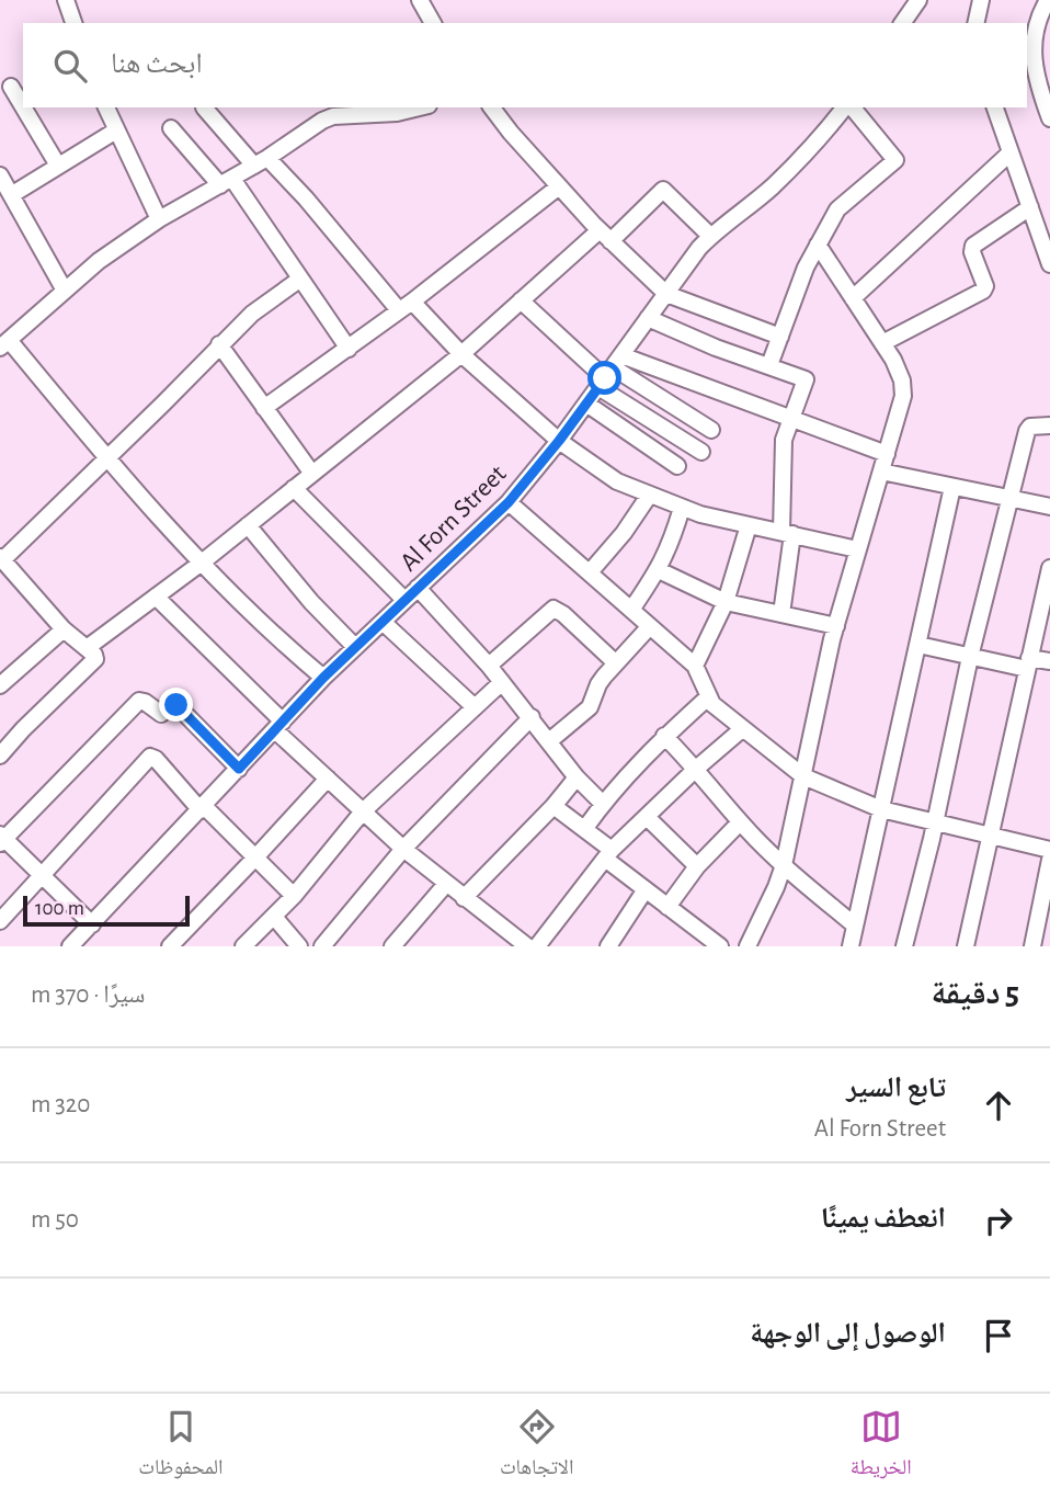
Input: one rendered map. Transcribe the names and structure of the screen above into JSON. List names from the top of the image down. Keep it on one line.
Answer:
{"streets":{"street":["Al Forn Street"]},"scale_bar":"100 m","page":{"search":"ابحث هنا","scale":"100 m","heading":["5 دقيقة","سيرًا · 370 m"],"list":[["تابع السير","Al Forn Street","320 m"],["انعطف يمينًا","50 m"],"الوصول إلى الوجهة"],"nav":["الخريطة","الاتجاهات","المحفوظات"]}}
